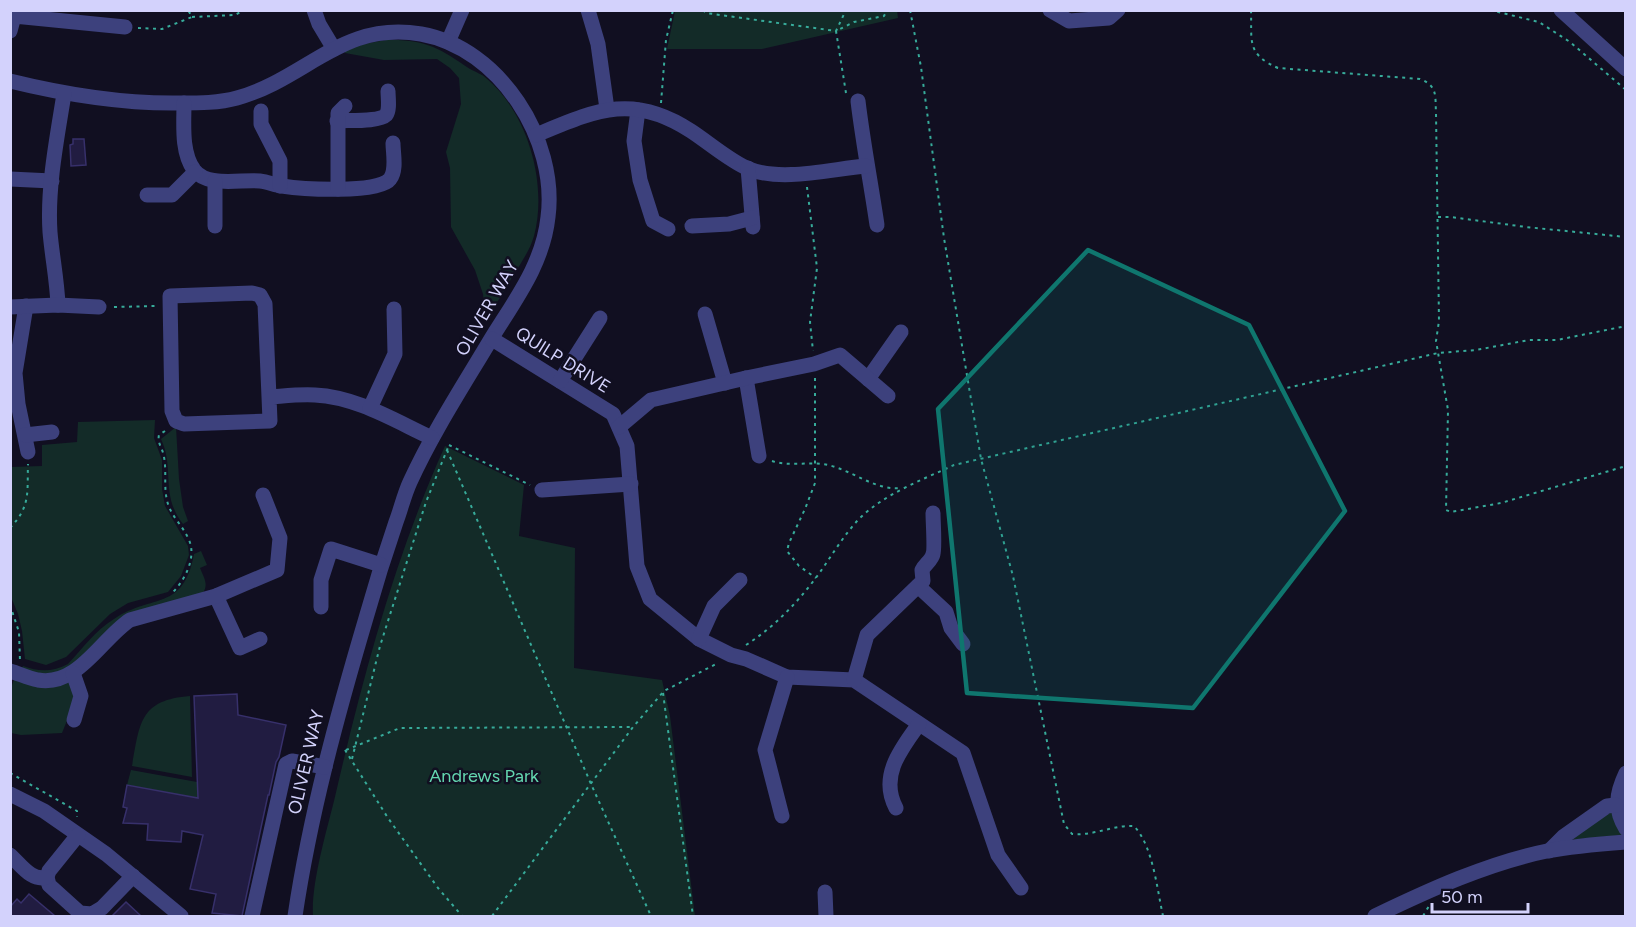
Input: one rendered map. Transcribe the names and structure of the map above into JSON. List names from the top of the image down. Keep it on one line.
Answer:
{"streets":{"street":["OLIVER WAY","QUILP DRIVE"]},"crossings":[["OLIVER WAY","QUILP DRIVE"]],"parks":["Andrews Park"],"scale_bar":"50 m"}
